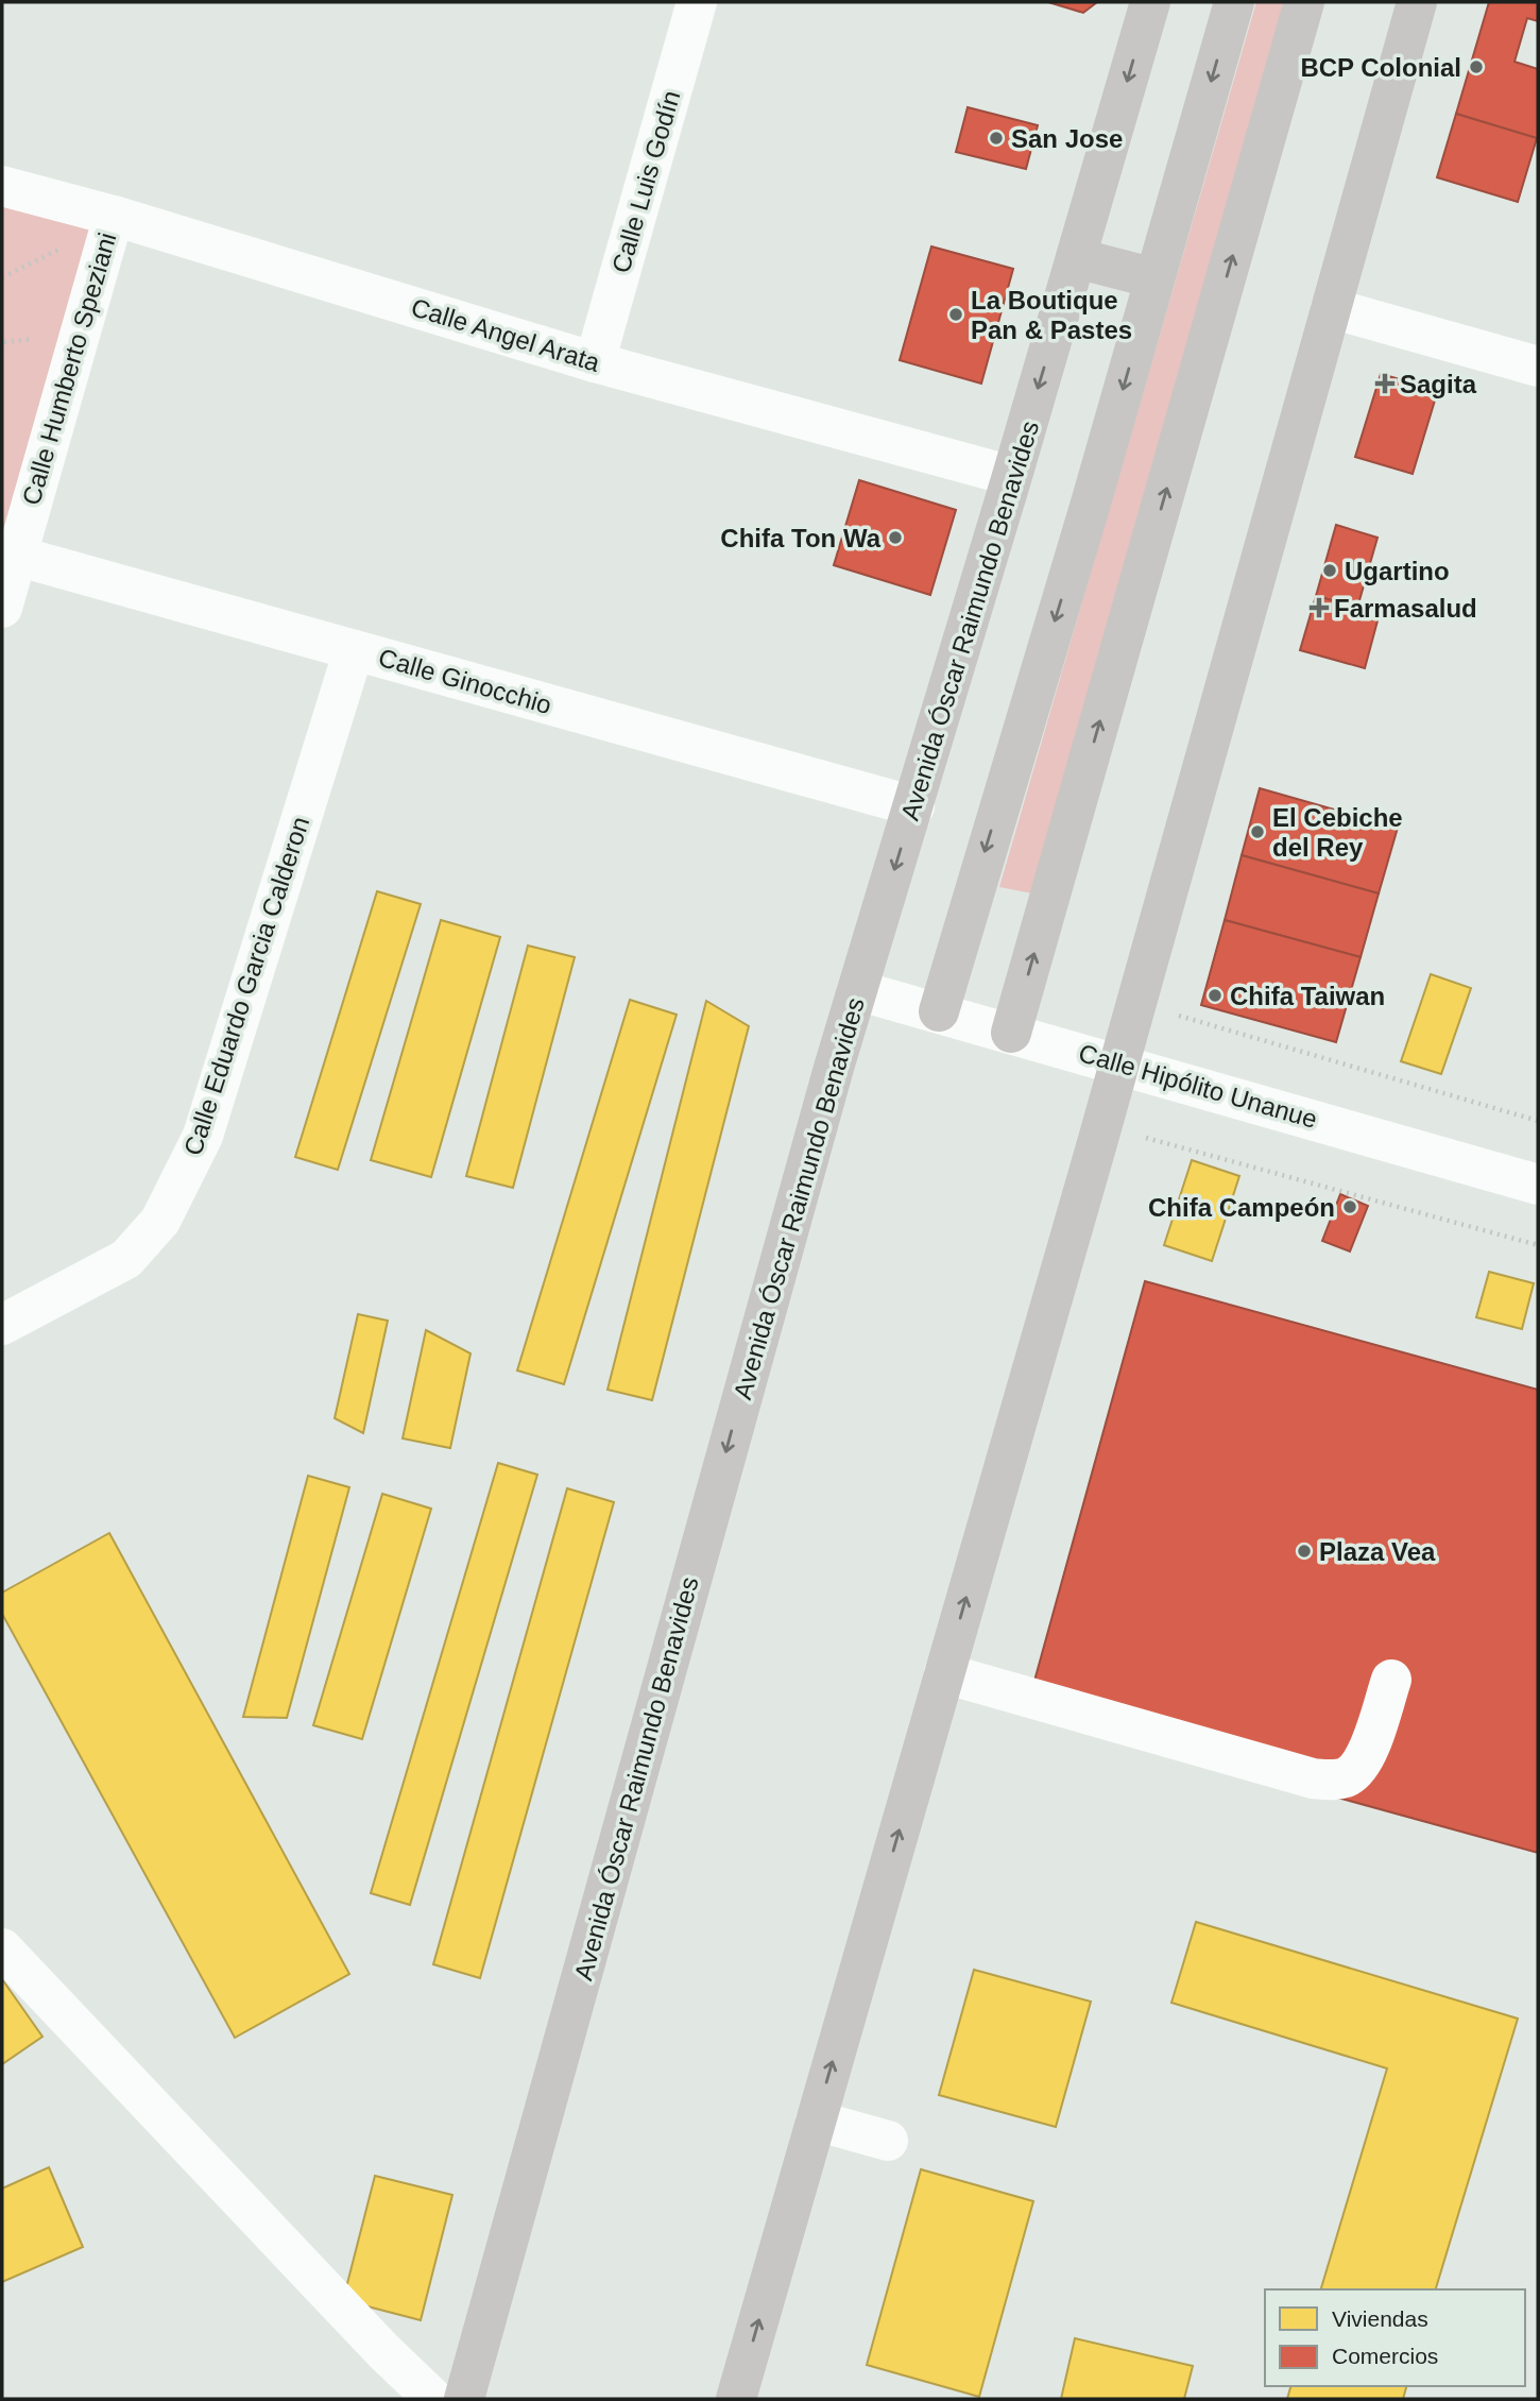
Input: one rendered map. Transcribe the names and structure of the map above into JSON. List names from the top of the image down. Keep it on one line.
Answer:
{"streets":{"main road":["Avenida Óscar Raimundo Benavides"],"street":["Calle Luis Godín","Calle Angel Arata","Calle Humberto Speziani","Calle Ginocchio","Calle Eduardo Garcia Calderon","Calle Hipólito Unanue"]},"crossings":[["Calle Luis Godín","Calle Angel Arata"],["Calle Angel Arata","Calle Humberto Speziani"],["Calle Angel Arata","Avenida Óscar Raimundo Benavides"],["Calle Humberto Speziani","Calle Ginocchio"],["Avenida Óscar Raimundo Benavides","Calle Ginocchio"],["Avenida Óscar Raimundo Benavides","Calle Hipólito Unanue"],["Calle Ginocchio","Calle Eduardo Garcia Calderon"]],"places":{"other":["BCP Colonial","San Jose","La Boutique Pan & Pastes","Chifa Ton Wa","Ugartino","El Cebiche del Rey","Chifa Taiwan","Chifa Campeón","Plaza Vea"],"health":["Sagita","Farmasalud"]},"legend":["Viviendas","Comercios"]}
